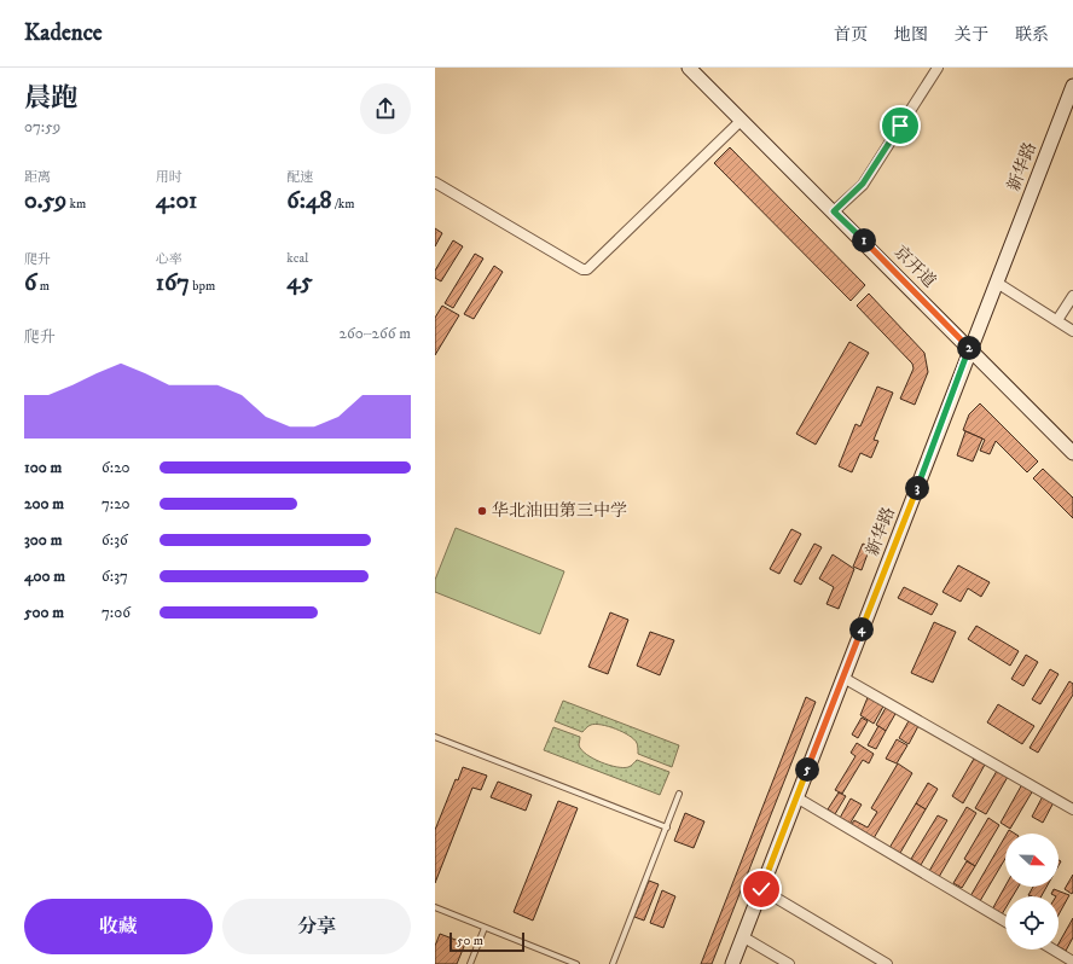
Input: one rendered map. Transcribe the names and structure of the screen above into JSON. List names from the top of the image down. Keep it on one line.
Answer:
{"streets":{"main road":["新华路","京开道"]},"crossings":[["新华路","京开道"]],"places":["华北油田第三中学"],"scale_bar":"50 m","north":"right","page":{"header":"Kadence","nav":["首页","地图","关于","联系"],"heading":["晨跑","07:59"],"stats":[["距离","0.59 km"],["用时","4:01"],["配速","6:48 /km"],["爬升","6 m"],["心率","167 bpm"],["kcal","45"]],"pins":["1","2","3","4","5"],"chart":["爬升","260–266 m"],"list":[{"name":"100 m","note":"6:20"},{"name":"200 m","note":"7:20"},{"name":"300 m","note":"6:36"},{"name":"400 m","note":"6:37"},{"name":"500 m","note":"7:06"}],"buttons":["收藏","分享"],"scale":"50 m"}}
